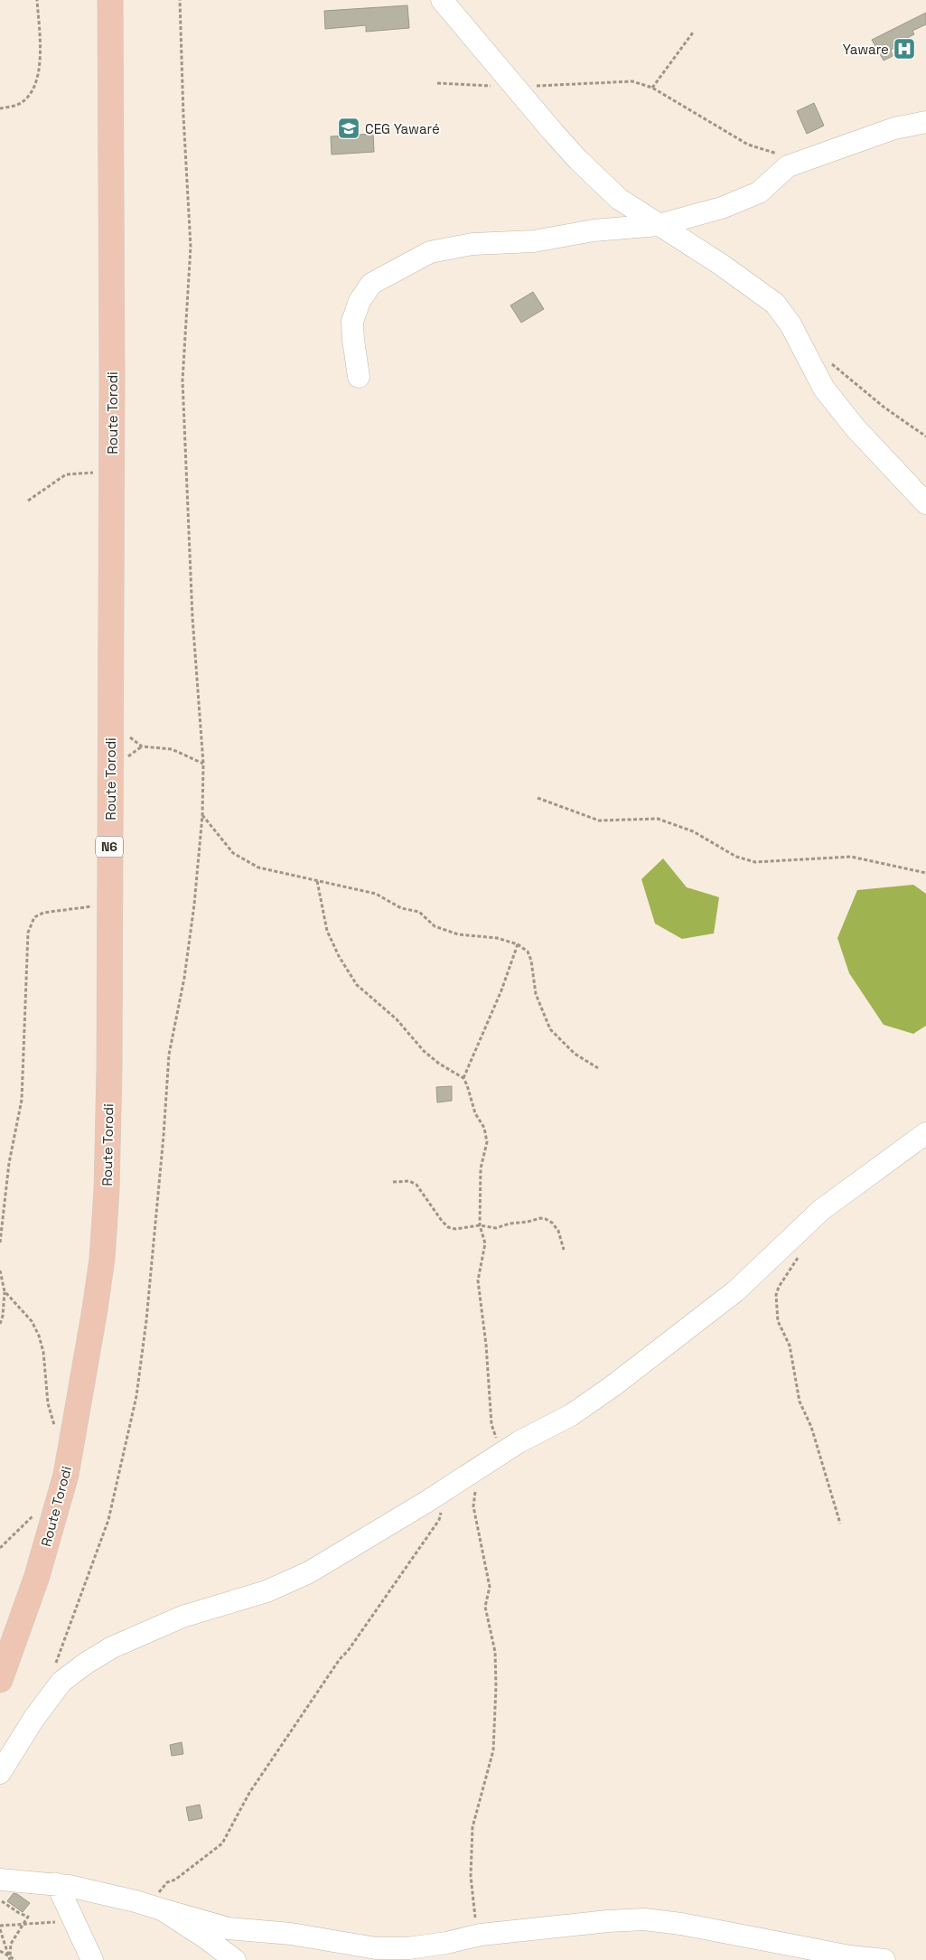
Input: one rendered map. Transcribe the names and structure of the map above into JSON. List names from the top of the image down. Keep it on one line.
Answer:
{"streets":{"main road":["Route Torodi","N6"]},"places":{"hospital":["Yaware"],"school or university":["CEG Yawaré"]}}
